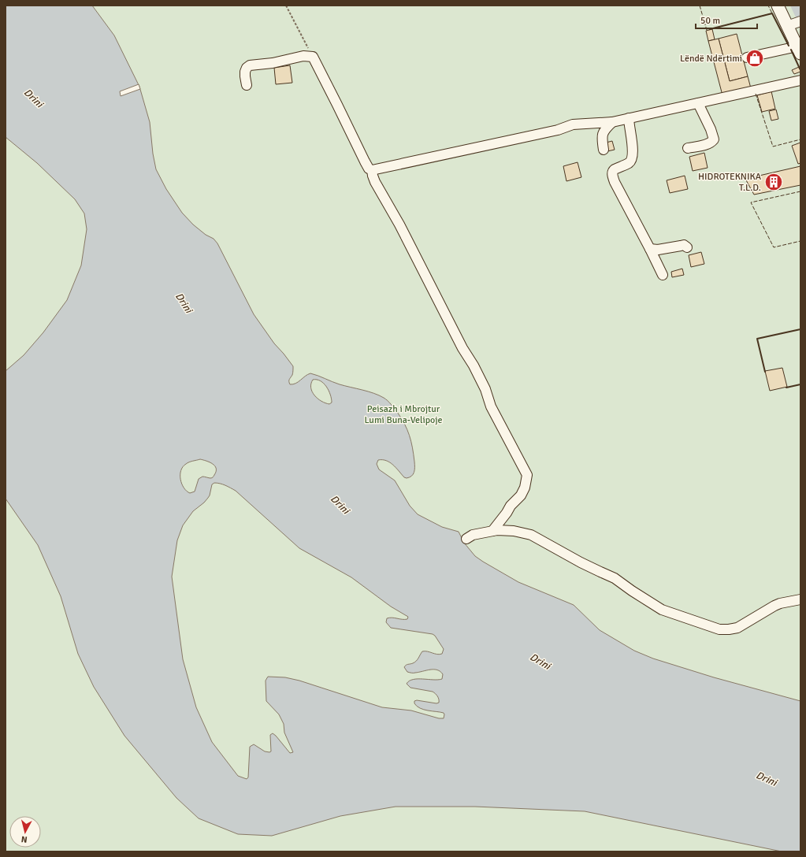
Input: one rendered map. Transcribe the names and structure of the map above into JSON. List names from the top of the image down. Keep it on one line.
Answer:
{"water":["Drini"],"parks":["Peisazh i Mbrojtur Lumi Buna-Velipoje"],"places":{"shop":["Lëndë Ndërtimi"],"building":["HIDROTEKNIKA T.L.D."]},"scale_bar":"50 m","north":"bottom"}
